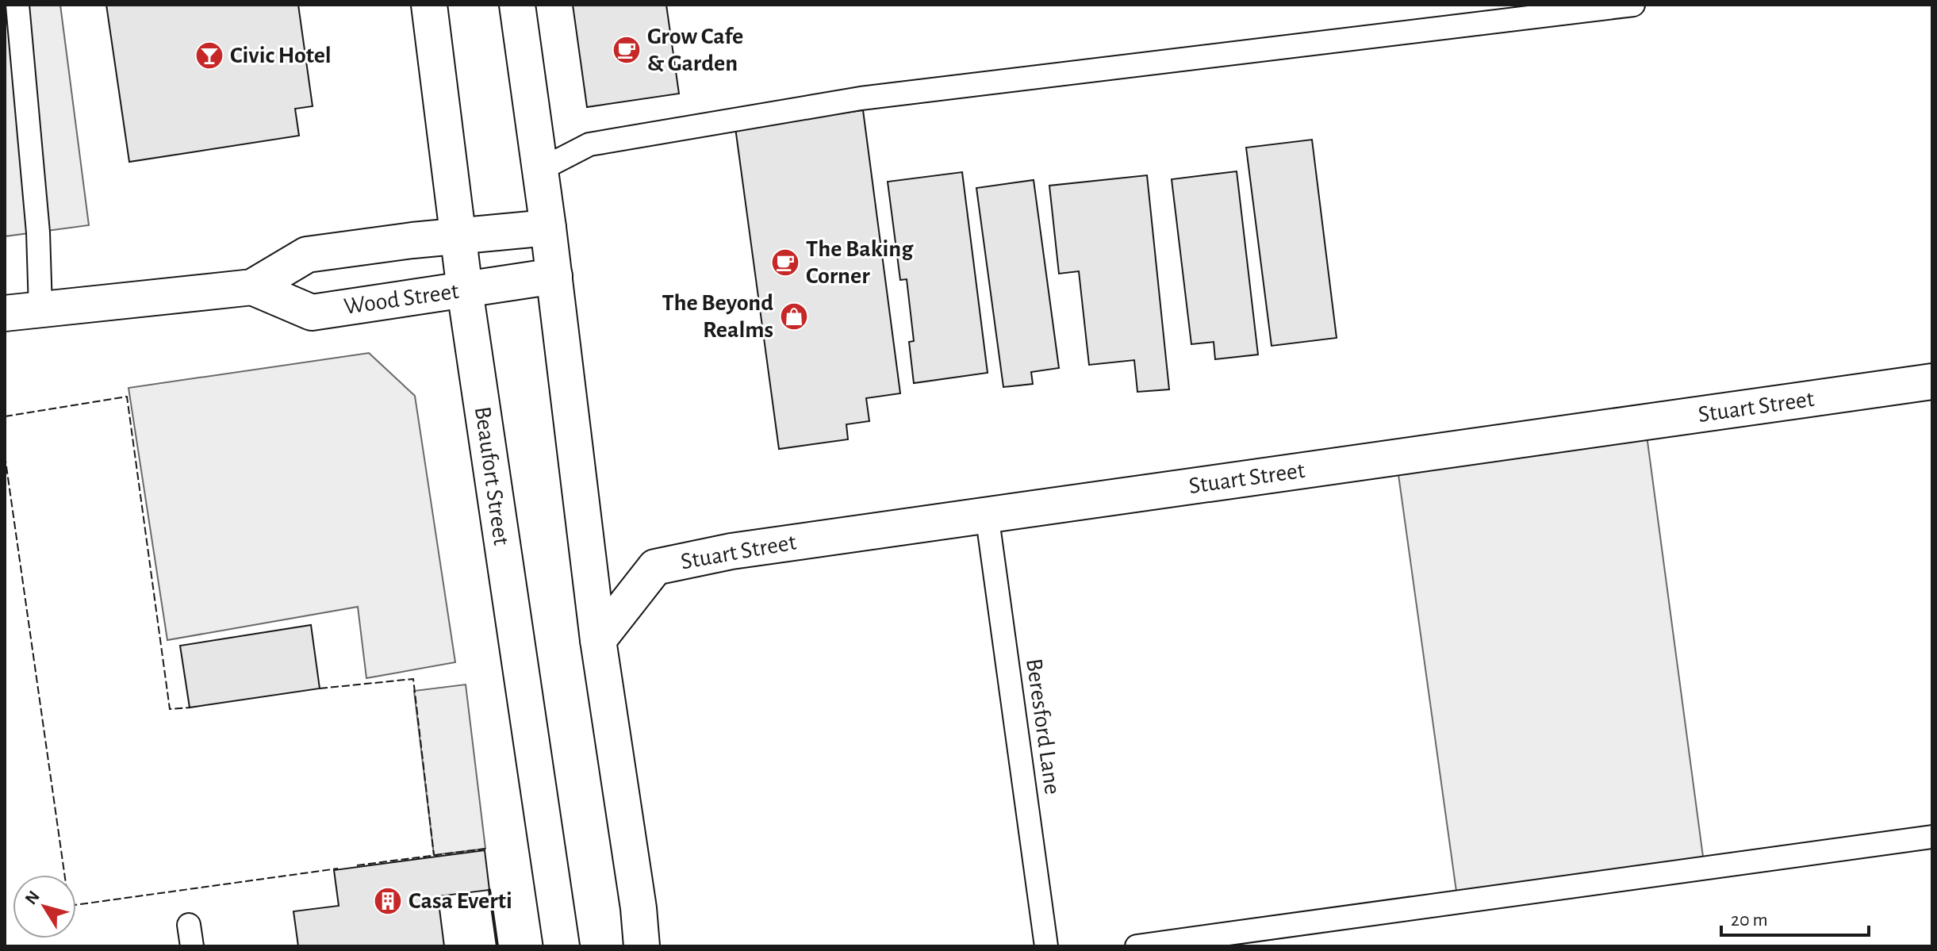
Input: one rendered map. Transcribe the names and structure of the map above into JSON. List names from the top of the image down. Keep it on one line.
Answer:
{"streets":{"street":["Wood Street","Stuart Street","Beaufort Street"],"lane":["Beresford Lane"]},"crossings":[["Wood Street","Beaufort Street"],["Stuart Street","Beresford Lane"]],"places":{"cafe":["Grow Cafe & Garden","The Baking Corner"],"bar":["Civic Hotel"],"shop":["The Beyond Realms"],"building":["Casa Everti"]},"scale_bar":"20 m","north":"top left"}
